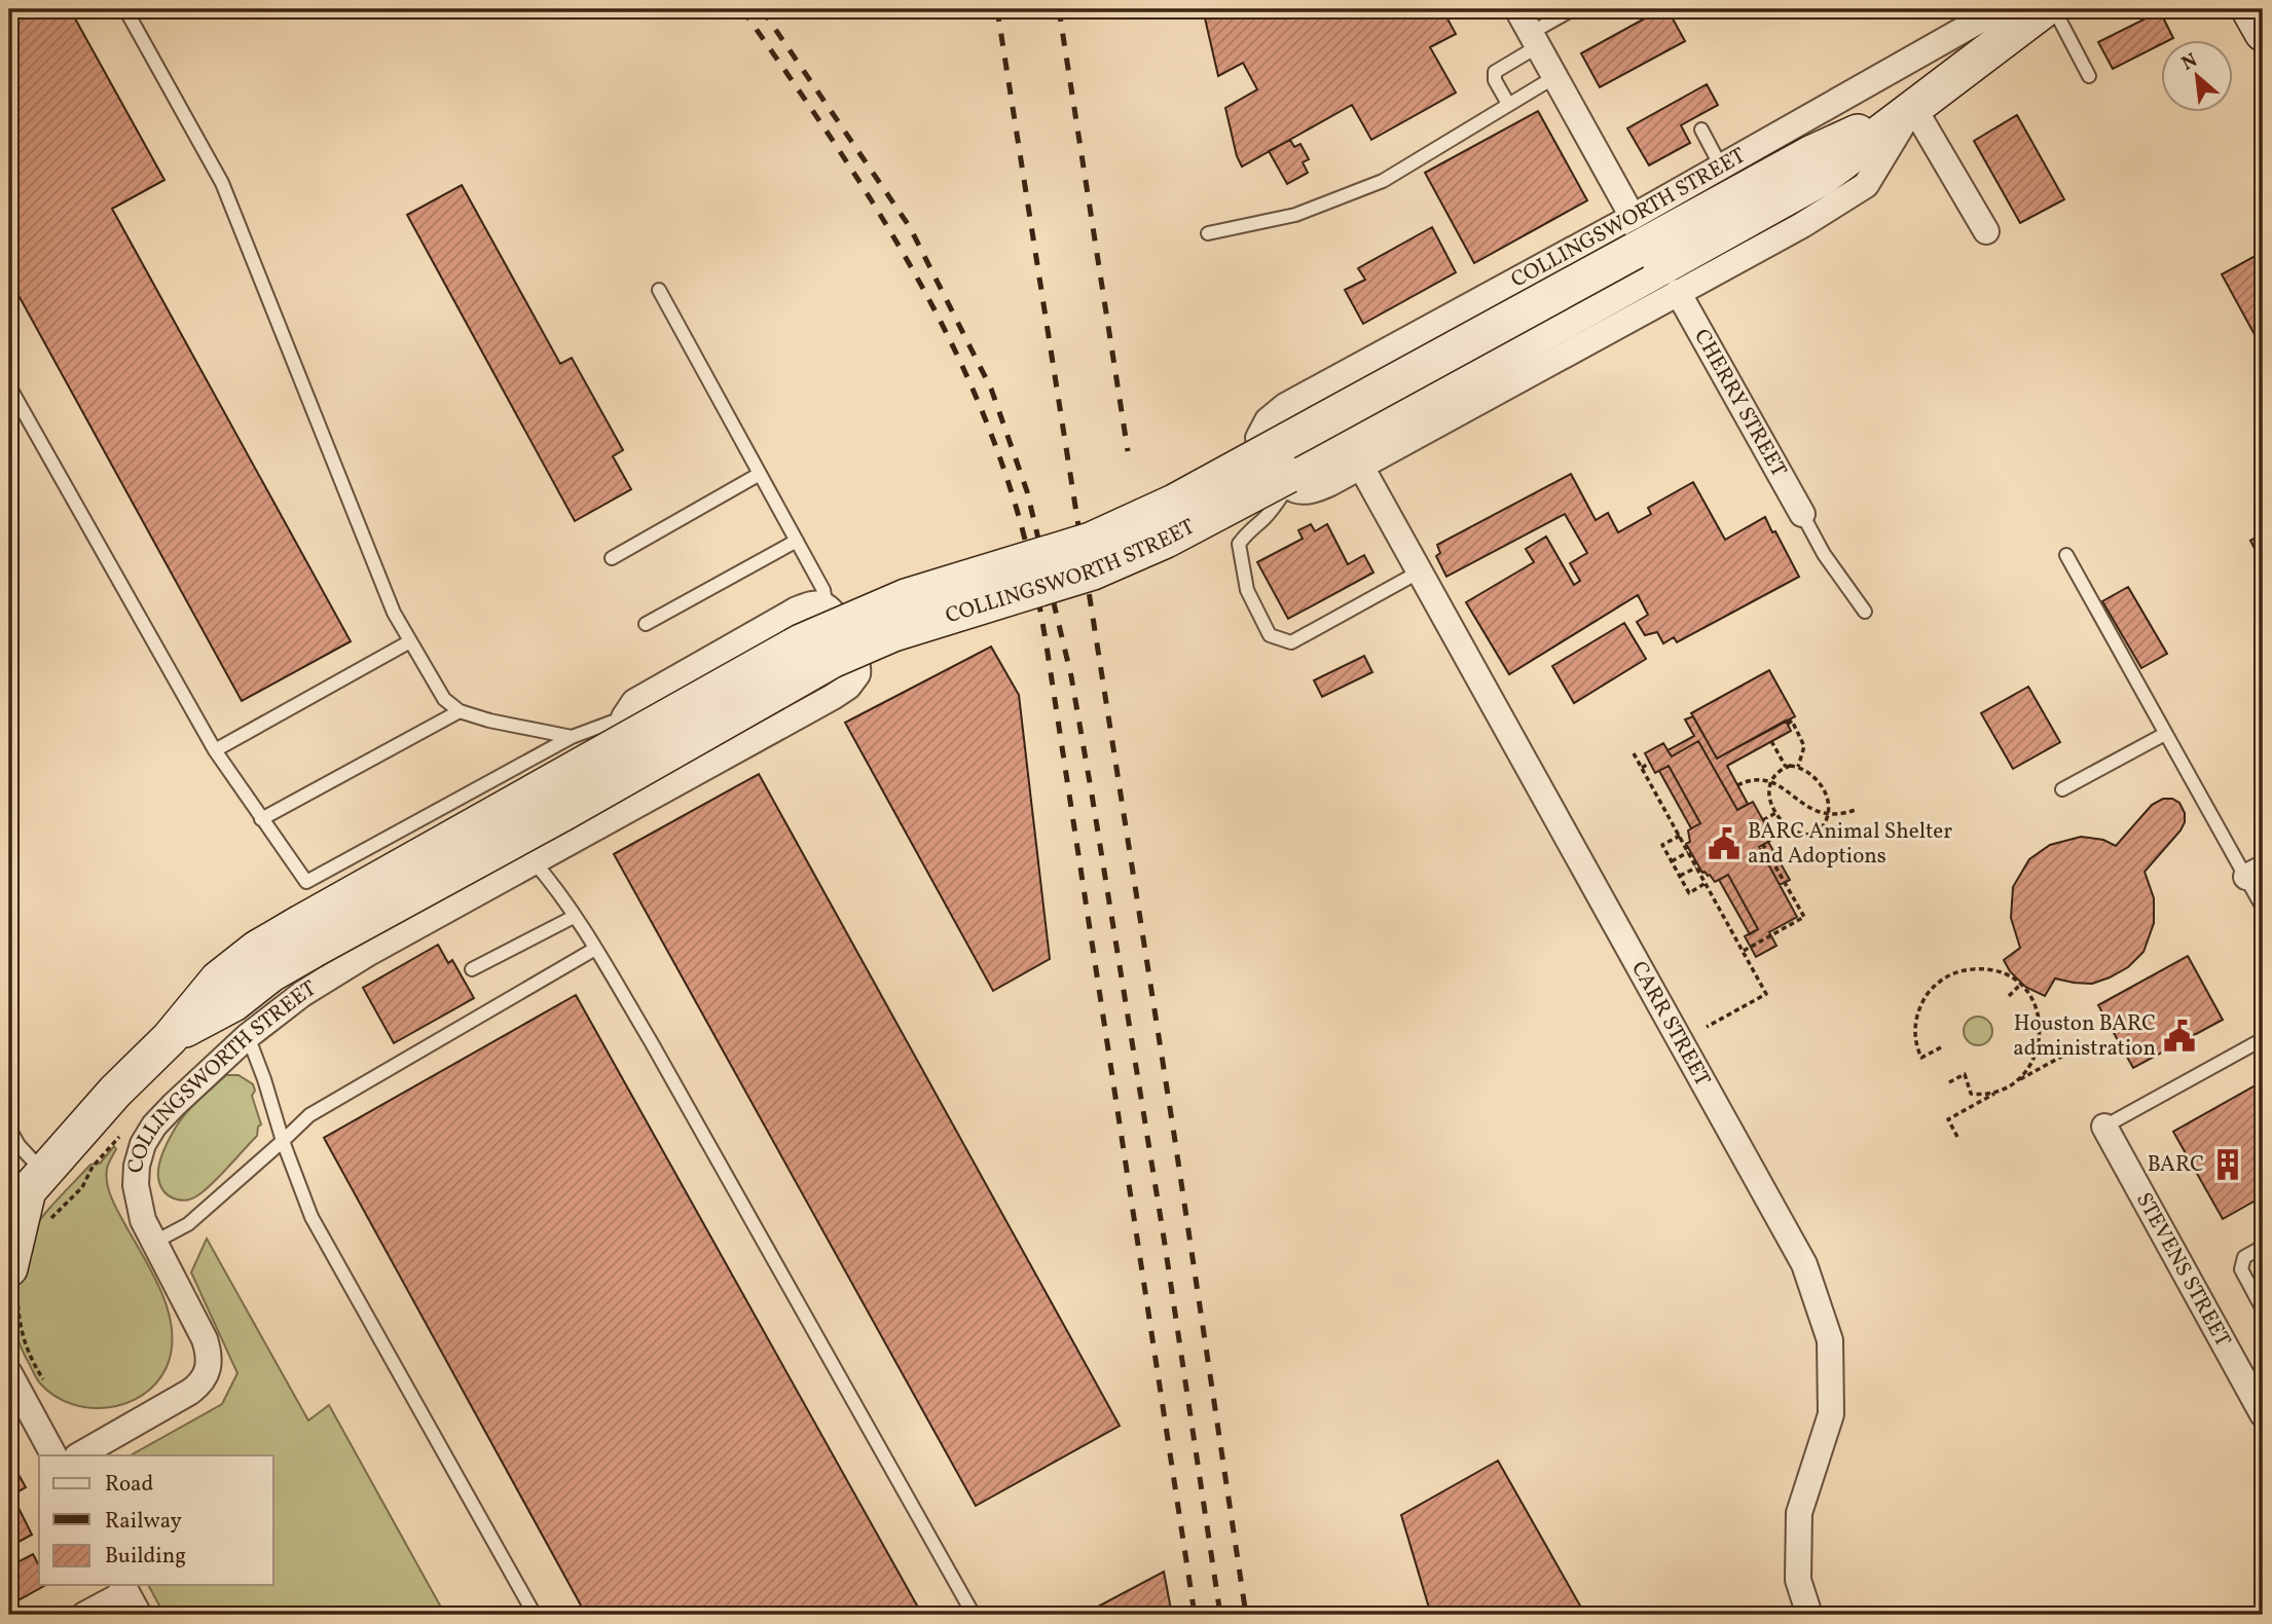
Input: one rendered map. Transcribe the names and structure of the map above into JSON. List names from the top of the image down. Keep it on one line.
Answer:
{"streets":{"main road":["COLLINGSWORTH STREET"],"street":["CHERRY STREET","CARR STREET","STEVENS STREET"]},"crossings":[["COLLINGSWORTH STREET","CHERRY STREET"],["COLLINGSWORTH STREET","CARR STREET"]],"places":{"public building":["BARC Animal Shelter and Adoptions","Houston BARC administration"],"building":["BARC"]},"legend":["Road","Railway","Building"],"north":"top left"}
